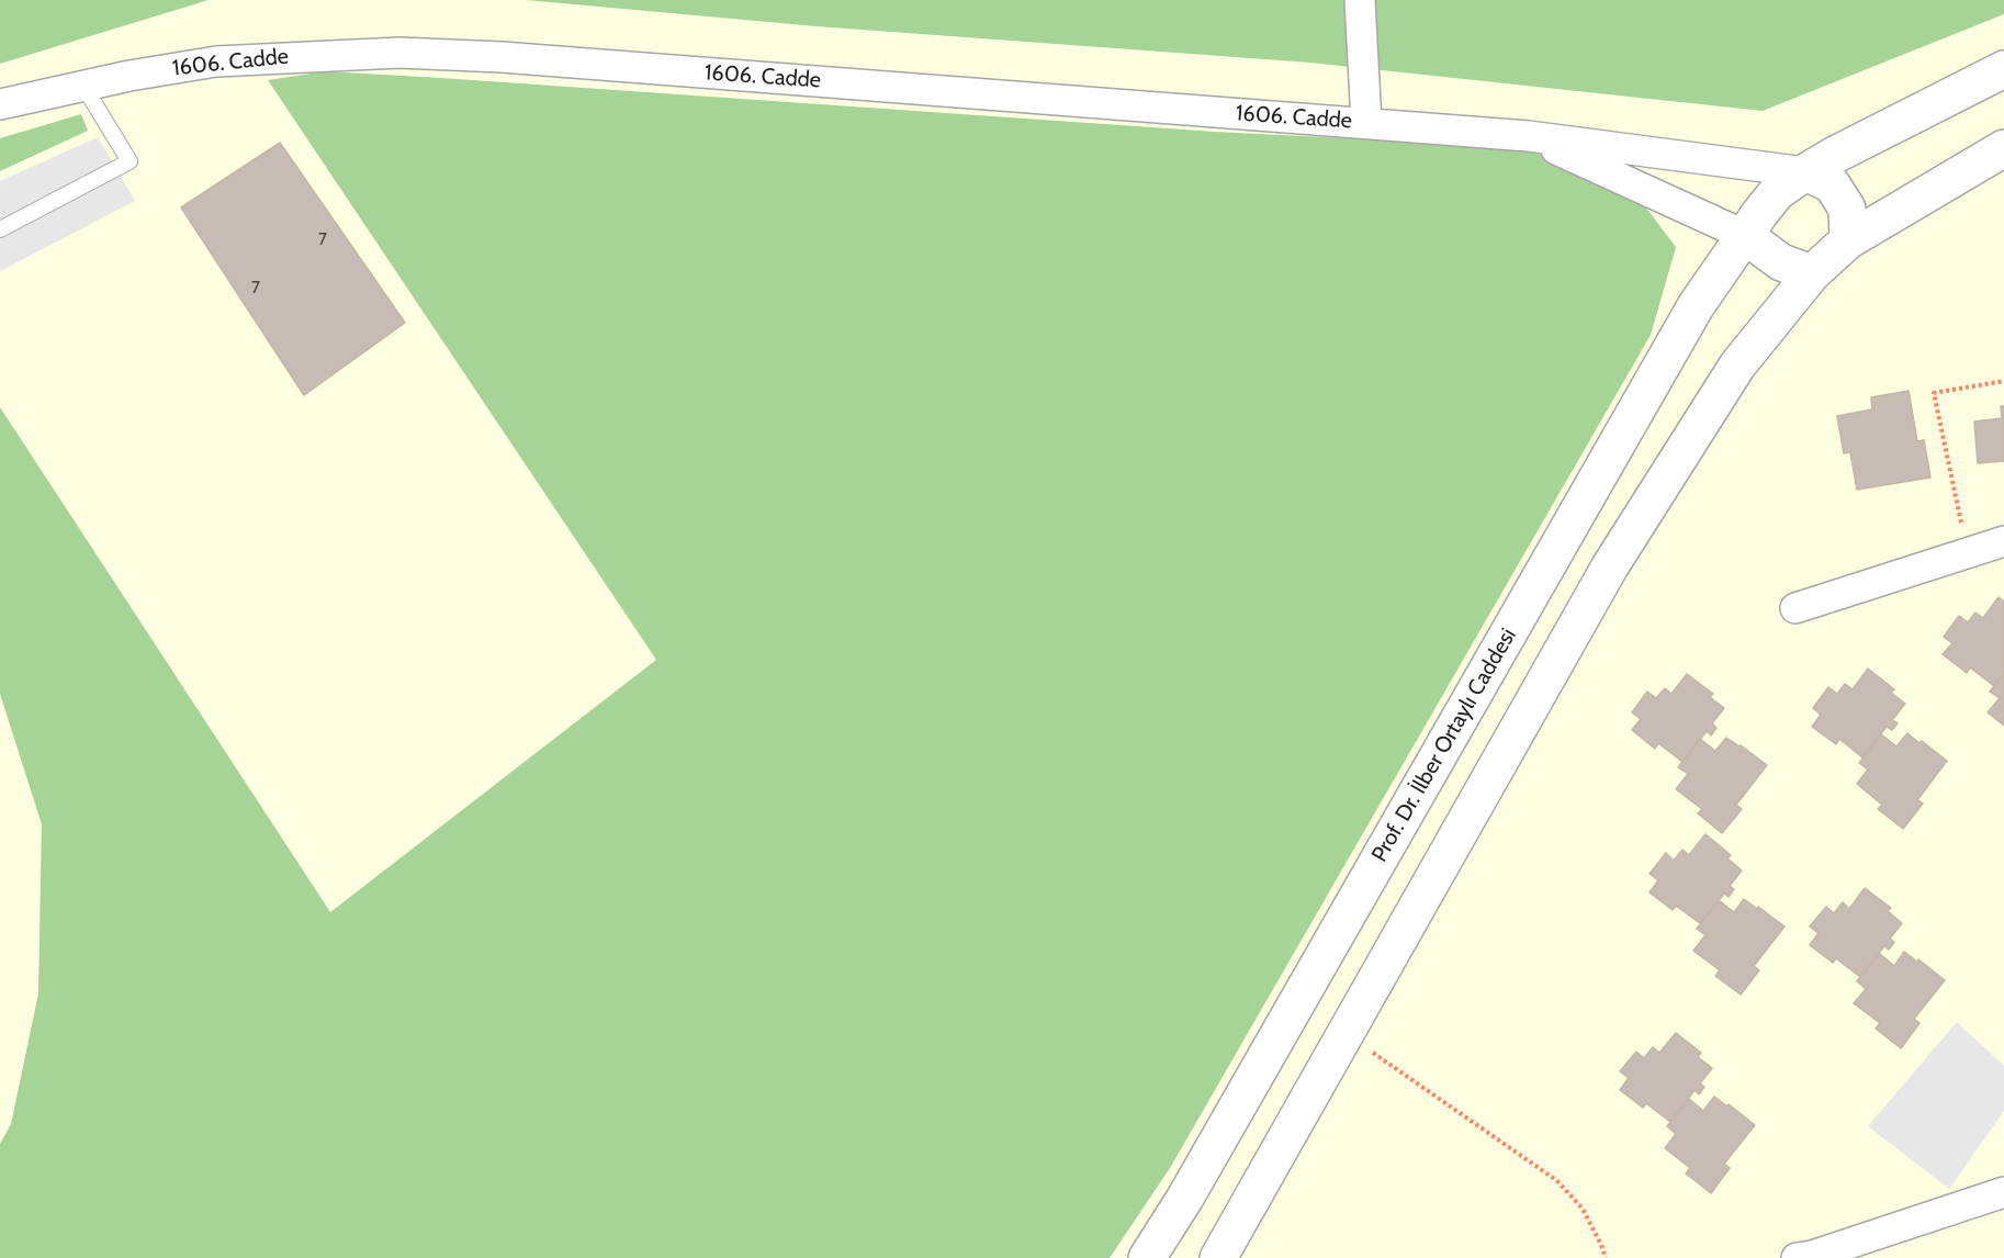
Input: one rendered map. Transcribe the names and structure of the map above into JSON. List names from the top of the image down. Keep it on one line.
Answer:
{"streets":{"street":["1606. Cadde","Prof. Dr. İlber Ortaylı Caddesi"]},"crossings":[["1606. Cadde","Prof. Dr. İlber Ortaylı Caddesi"]],"house_numbers":["7","7"]}
